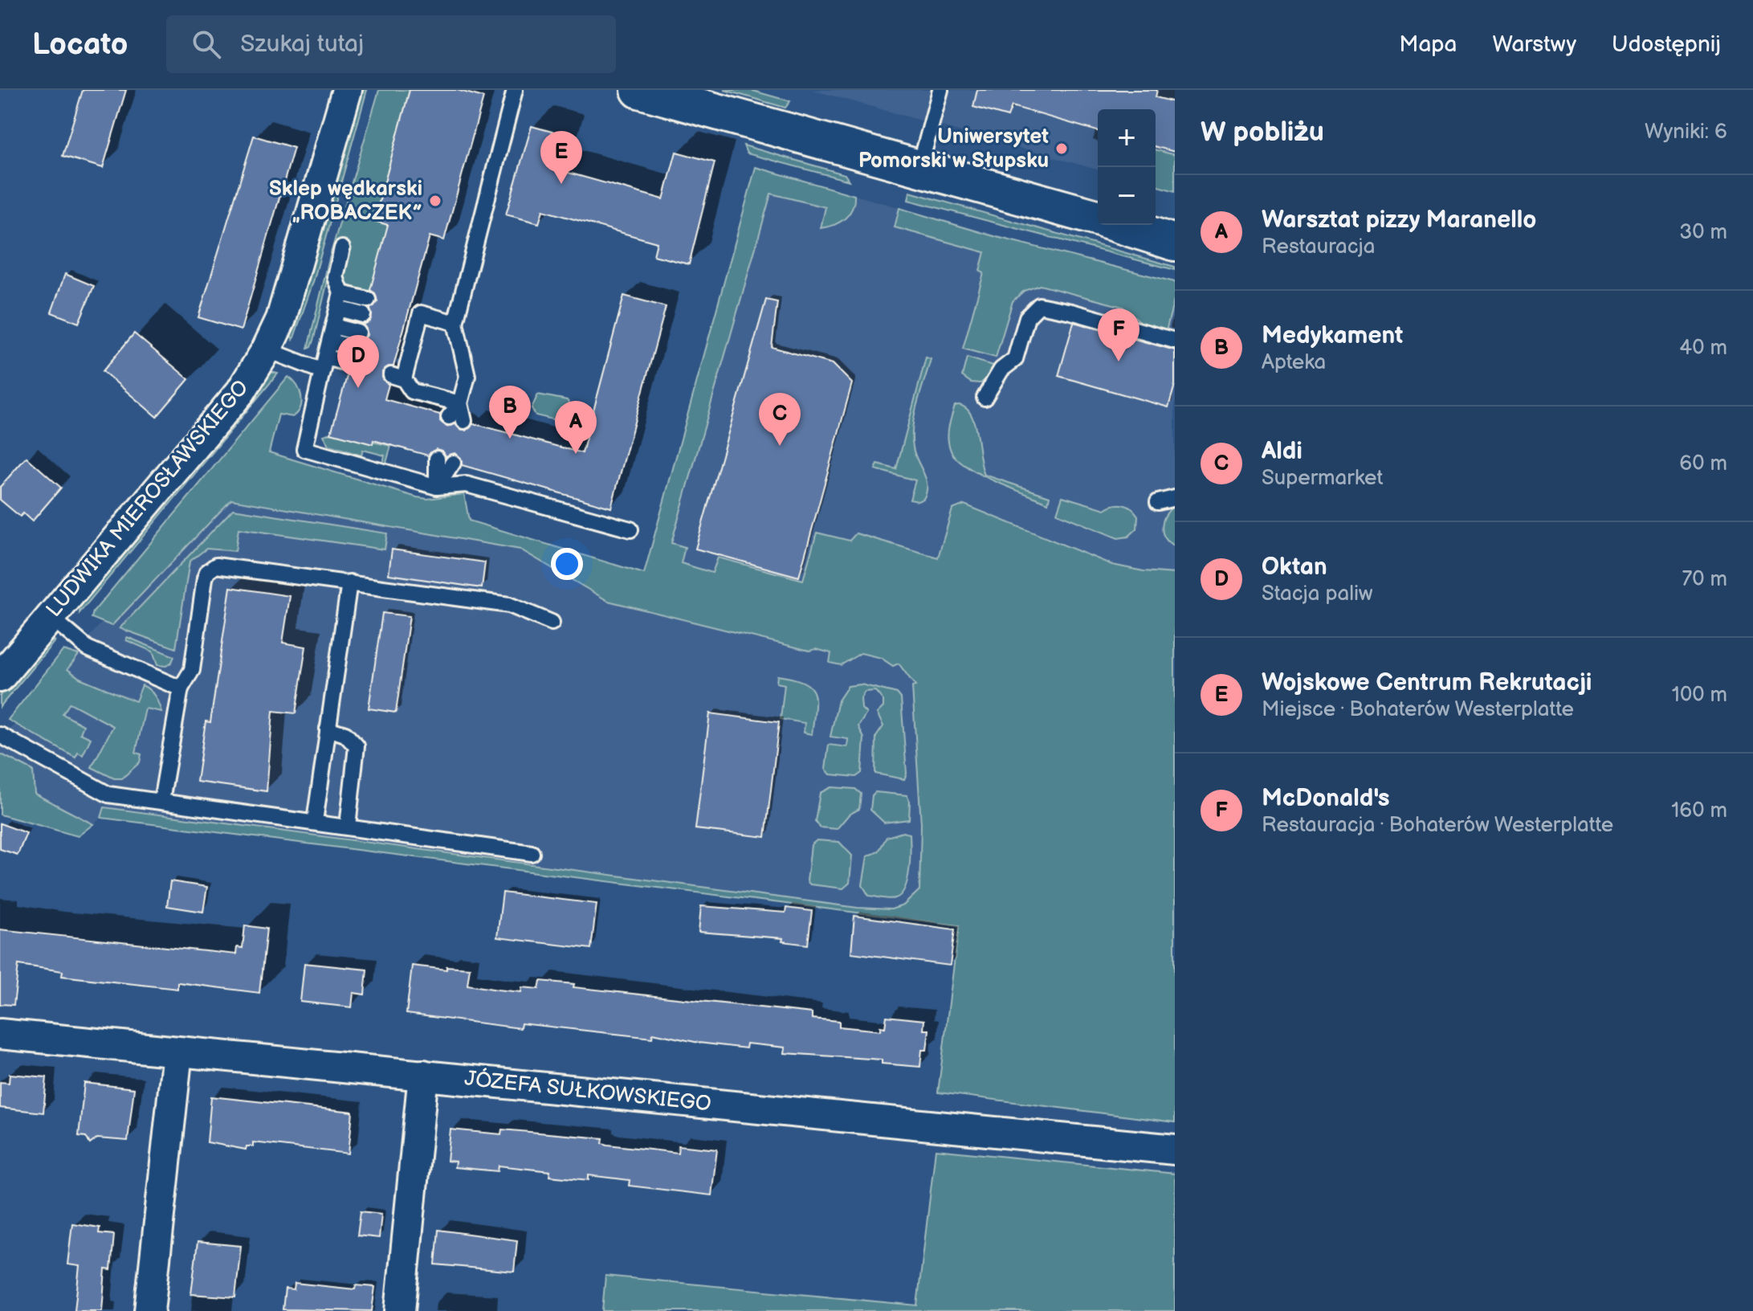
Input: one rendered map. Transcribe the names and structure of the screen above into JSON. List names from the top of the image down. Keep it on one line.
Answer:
{"streets":{"street":["LUDWIKA MIEROSŁAWSKIEGO","JÓZEFA SUŁKOWSKIEGO"]},"places":["Uniwersytet Pomorski w Słupsku","Sklep wędkarski „ROBACZEK”"],"page":{"header":"Locato","search":"Szukaj tutaj","nav":["Mapa","Warstwy","Udostępnij"],"heading":["W pobliżu","Wyniki: 6"],"map_buttons":["+","−"],"pins":["E","F","D","B","C","A"],"list":[{"mark":"A","name":"Warsztat pizzy Maranello","note":"Restauracja","value":"30 m"},{"mark":"B","name":"Medykament","note":"Apteka","value":"40 m"},{"mark":"C","name":"Aldi","note":"Supermarket","value":"60 m"},{"mark":"D","name":"Oktan","note":"Stacja paliw","value":"70 m"},{"mark":"E","name":"Wojskowe Centrum Rekrutacji","note":"Miejsce · Bohaterów Westerplatte","value":"100 m"},{"mark":"F","name":"McDonald's","note":"Restauracja · Bohaterów Westerplatte","value":"160 m"}]}}
